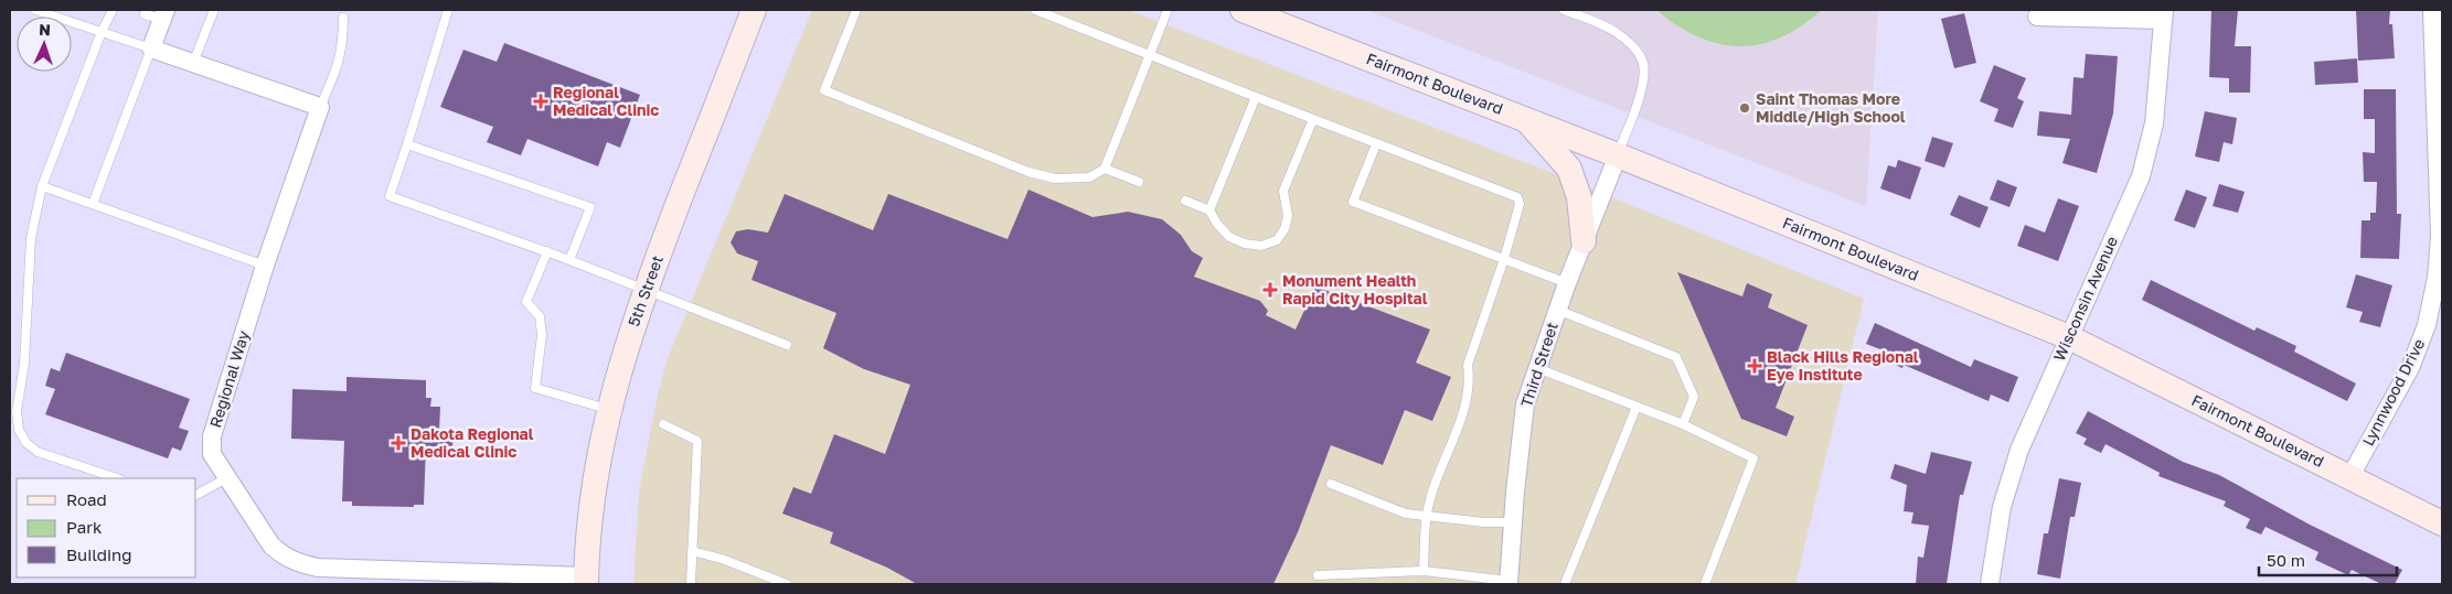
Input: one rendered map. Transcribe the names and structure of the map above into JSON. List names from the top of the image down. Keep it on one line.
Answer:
{"streets":{"street":["Fairmont Boulevard","5th Street","Wisconsin Avenue","Third Street","Regional Way","Lynnwood Drive"]},"crossings":[["Fairmont Boulevard","Wisconsin Avenue"],["Fairmont Boulevard","Third Street"],["Fairmont Boulevard","Lynnwood Drive"],["5th Street","Regional Way"]],"places":{"health":["Regional Medical Clinic","Monument Health Rapid City Hospital","Black Hills Regional Eye Institute","Dakota Regional Medical Clinic"],"other":["Saint Thomas More Middle/High School"]},"legend":["Road","Park","Building"],"scale_bar":"50 m","north":"top"}
